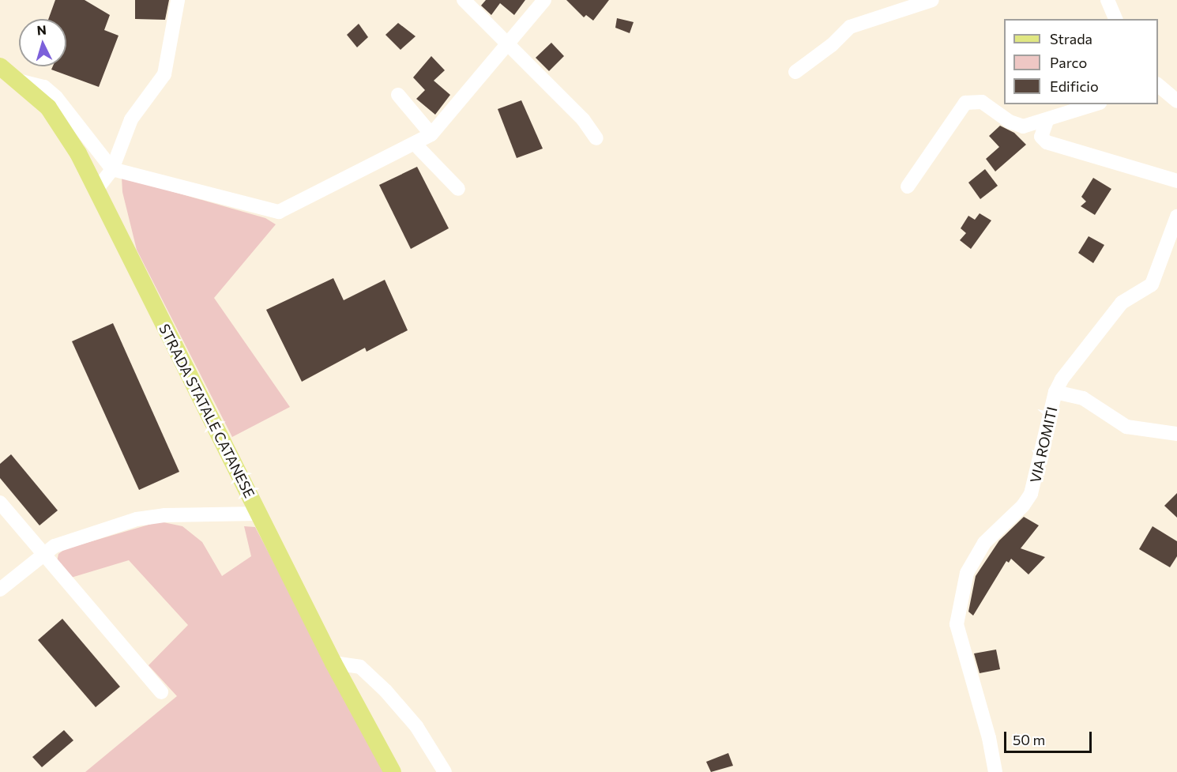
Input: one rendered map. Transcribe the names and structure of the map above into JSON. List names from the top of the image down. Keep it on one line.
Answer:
{"streets":{"main road":["STRADA STATALE CATANESE"],"street":["VIA ROMITI"]},"legend":["Strada","Parco","Edificio"],"scale_bar":"50 m","north":"top"}
